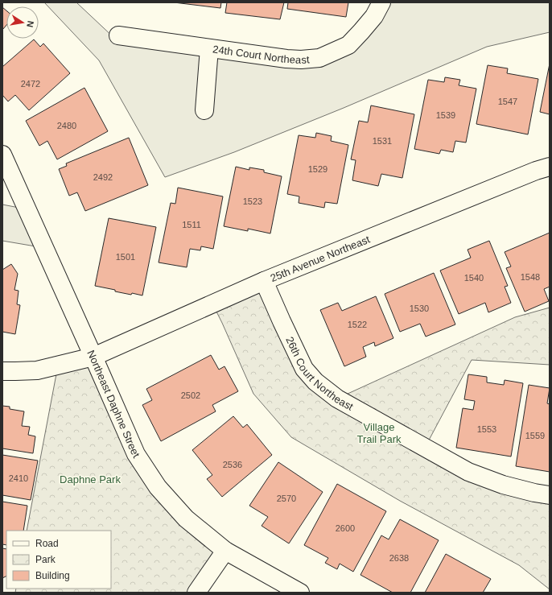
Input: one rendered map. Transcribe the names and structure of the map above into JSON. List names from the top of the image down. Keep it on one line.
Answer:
{"streets":{"street":["24th Court Northeast","25th Avenue Northeast","26th Court Northeast","Northeast Daphne Street"]},"crossings":[["25th Avenue Northeast","26th Court Northeast"],["25th Avenue Northeast","Northeast Daphne Street"]],"parks":["Village Trail Park","Daphne Park"],"house_numbers":["2472","1547","1539","2480","1531","1529","2492","1523","1511","1501","1548","1540","1530","1522","2502","1553","1559","2536","2410","2570","2600","2638"],"legend":["Road","Park","Building"],"north":"right"}
